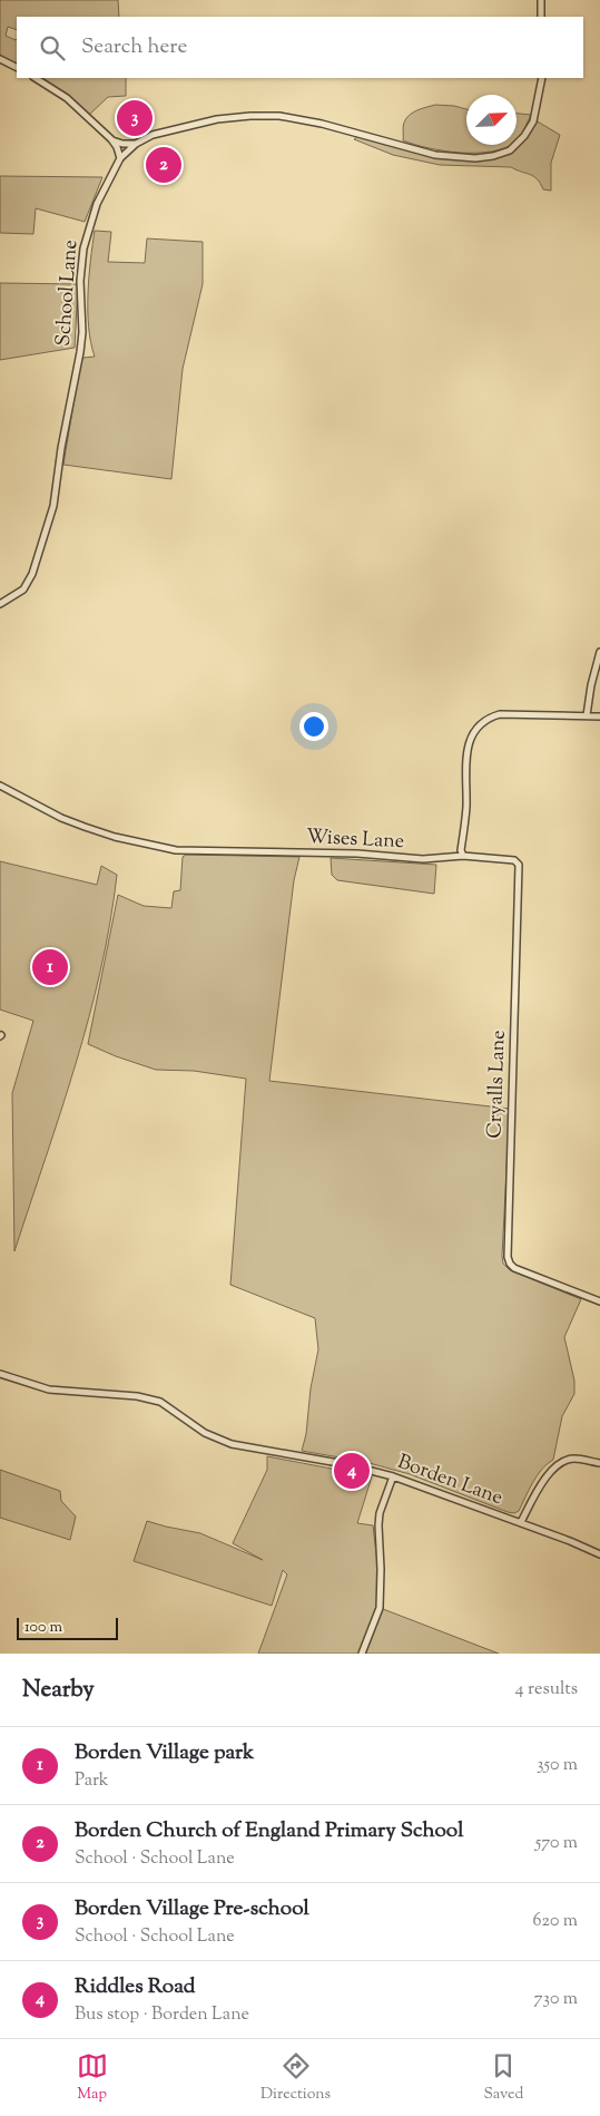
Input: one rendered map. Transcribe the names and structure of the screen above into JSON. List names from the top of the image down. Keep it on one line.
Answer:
{"streets":{"street":["School Lane","Wises Lane","Cryalls Lane","Borden Lane"]},"crossings":[["Wises Lane","Cryalls Lane"]],"scale_bar":"100 m","north":"top right","page":{"search":"Search here","pins":["3","2","1","4"],"scale":"100 m","heading":["Nearby","4 results"],"list":[{"mark":"1","name":"Borden Village park","note":"Park","value":"350 m"},{"mark":"2","name":"Borden Church of England Primary School","note":"School · School Lane","value":"570 m"},{"mark":"3","name":"Borden Village Pre-school","note":"School · School Lane","value":"620 m"},{"mark":"4","name":"Riddles Road","note":"Bus stop · Borden Lane","value":"730 m"}],"nav":["Map","Directions","Saved"]}}
